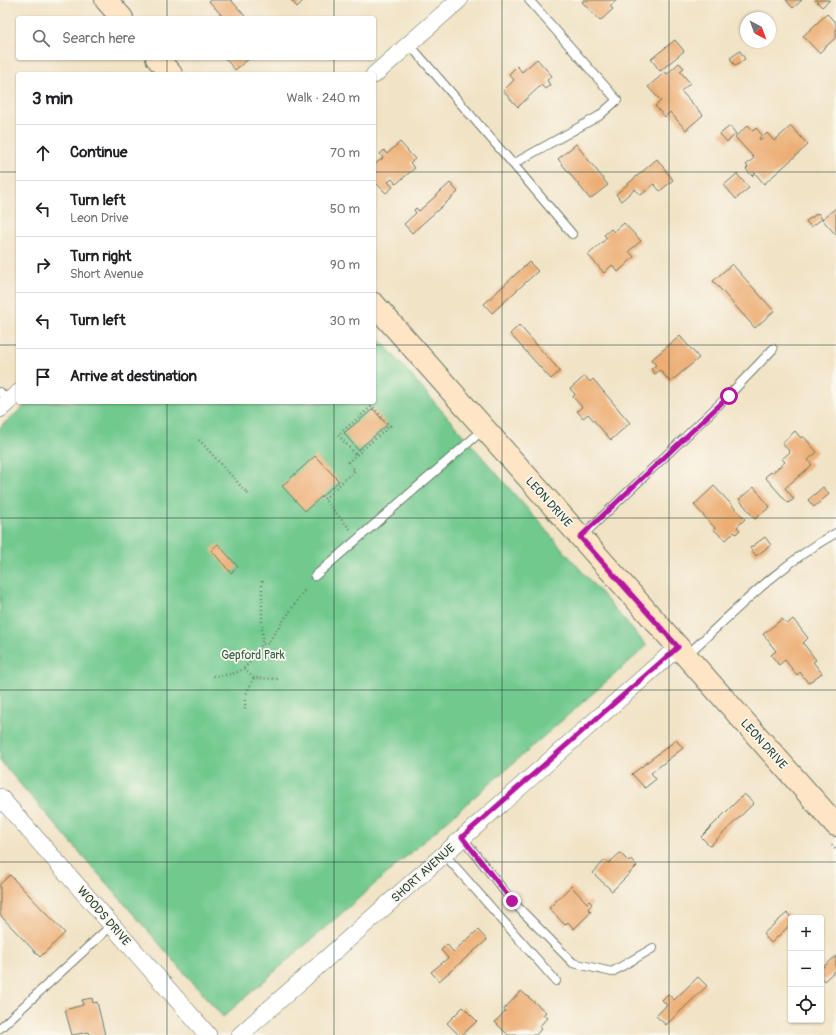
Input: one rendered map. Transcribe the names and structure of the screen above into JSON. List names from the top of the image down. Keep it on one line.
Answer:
{"streets":{"street":["LEON DRIVE","SHORT AVENUE","WOODS DRIVE"]},"crossings":[["LEON DRIVE","SHORT AVENUE"]],"parks":["Gepford Park"],"north":"bottom right","page":{"search":"Search here","heading":["3 min","Walk · 240 m"],"list":[["Continue","70 m"],["Turn left","Leon Drive","50 m"],["Turn right","Short Avenue","90 m"],["Turn left","30 m"],"Arrive at destination"],"map_buttons":["+","−"]}}
